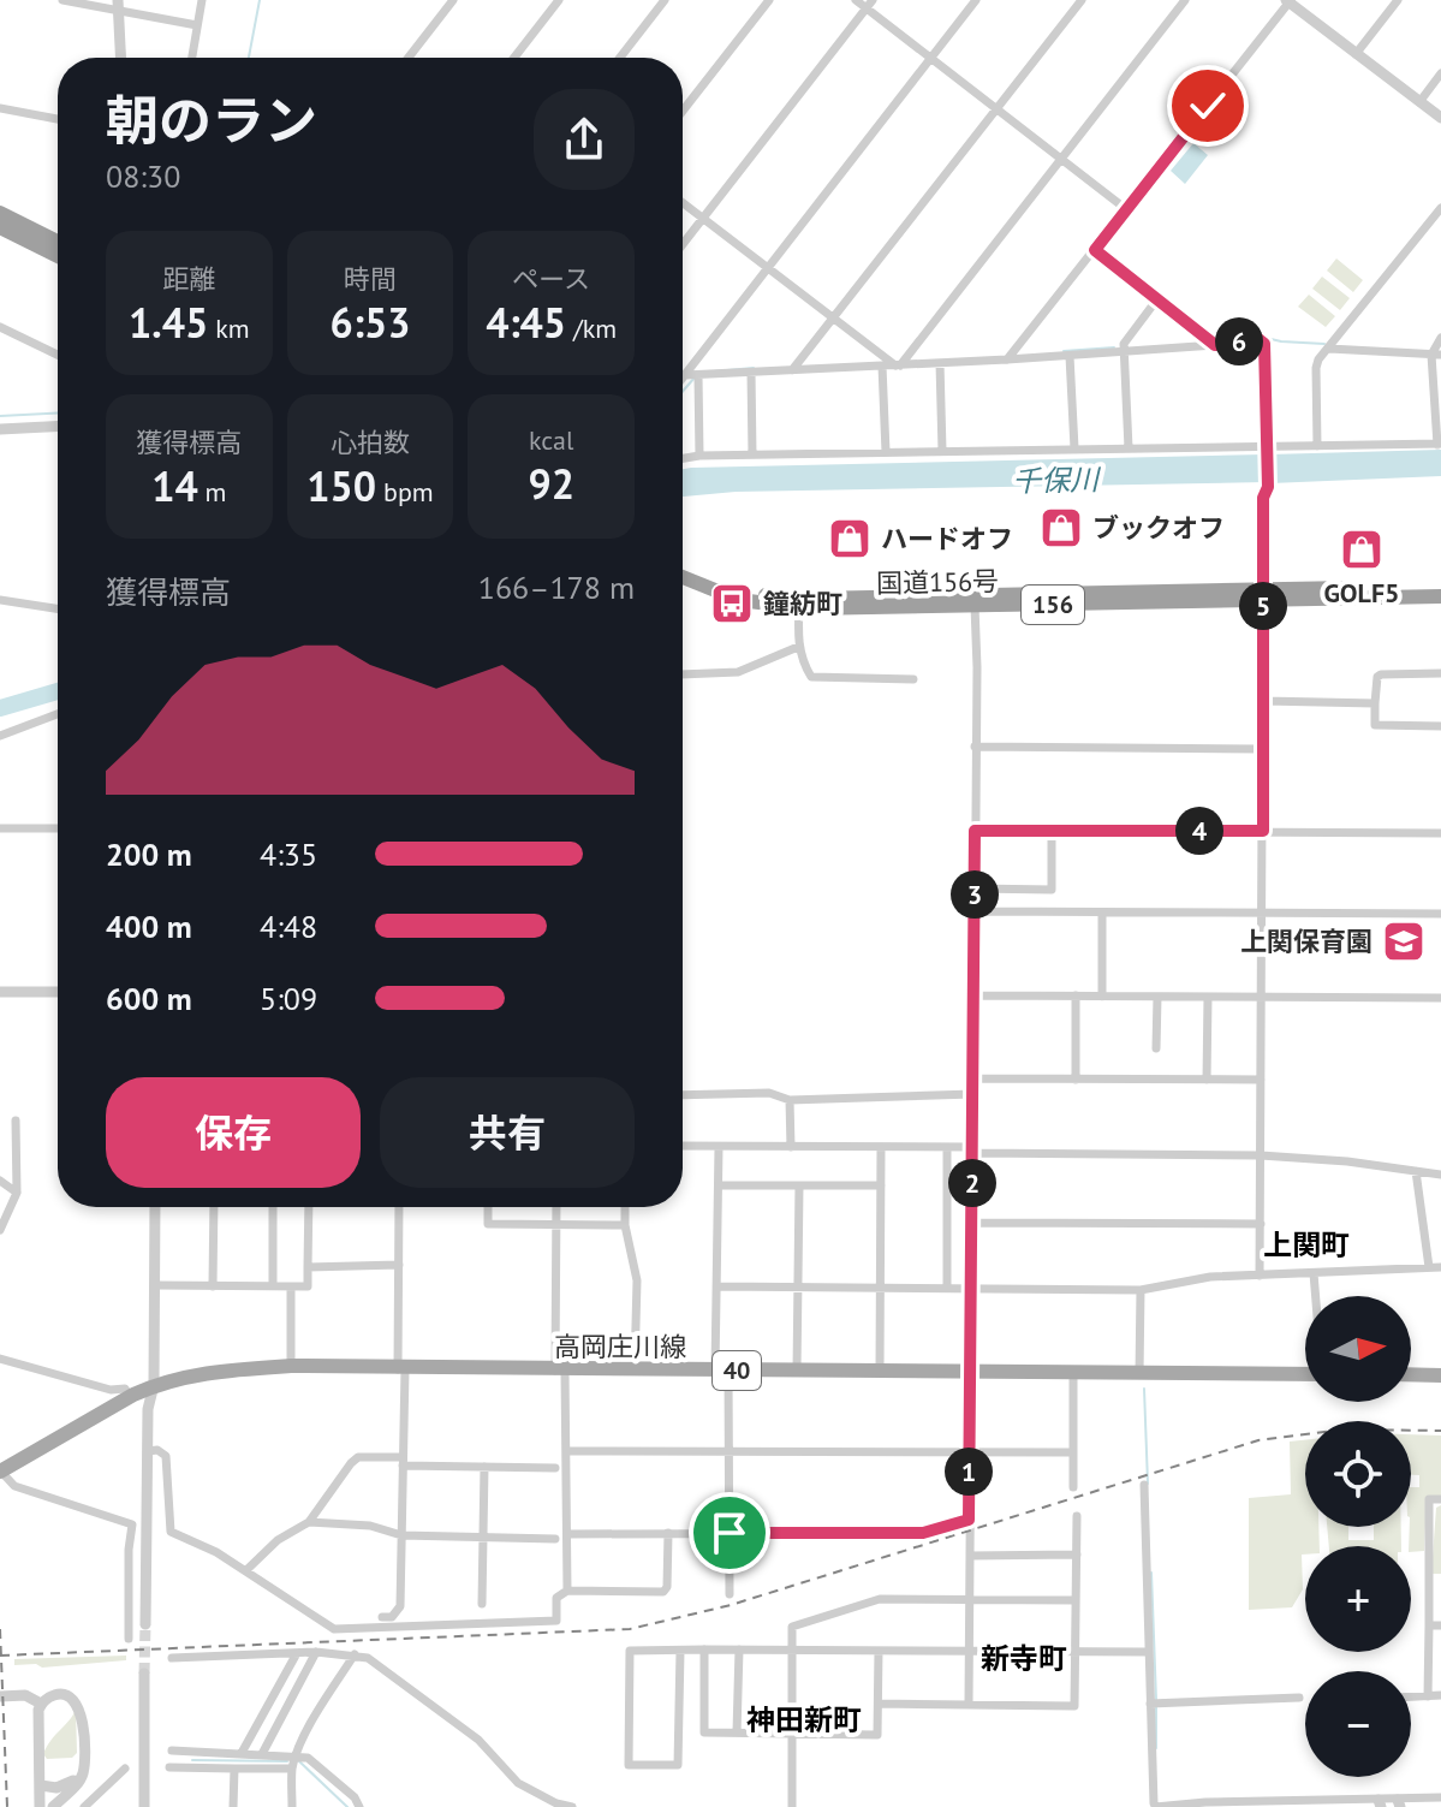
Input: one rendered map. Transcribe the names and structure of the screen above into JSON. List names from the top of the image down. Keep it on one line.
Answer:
{"streets":{"highway":["国道156号","156"],"main road":["高岡庄川線","40"]},"districts":["上関町","新寺町","神田新町"],"water":["千保川"],"places":{"shop":["ブックオフ","ハードオフ","GOLF5"],"bus stop":["鐘紡町"],"school or university":["上関保育園"]},"north":"right","page":{"heading":["朝のラン","08:30"],"stats":[["距離","1.45 km"],["時間","6:53"],["ペース","4:45 /km"],["獲得標高","14 m"],["心拍数","150 bpm"],["kcal","92"]],"pins":["6","5","4","3","2","1"],"chart":["獲得標高","166–178 m"],"list":[{"name":"200 m","note":"4:35"},{"name":"400 m","note":"4:48"},{"name":"600 m","note":"5:09"}],"buttons":["保存","共有"],"map_buttons":["+","−"]}}
